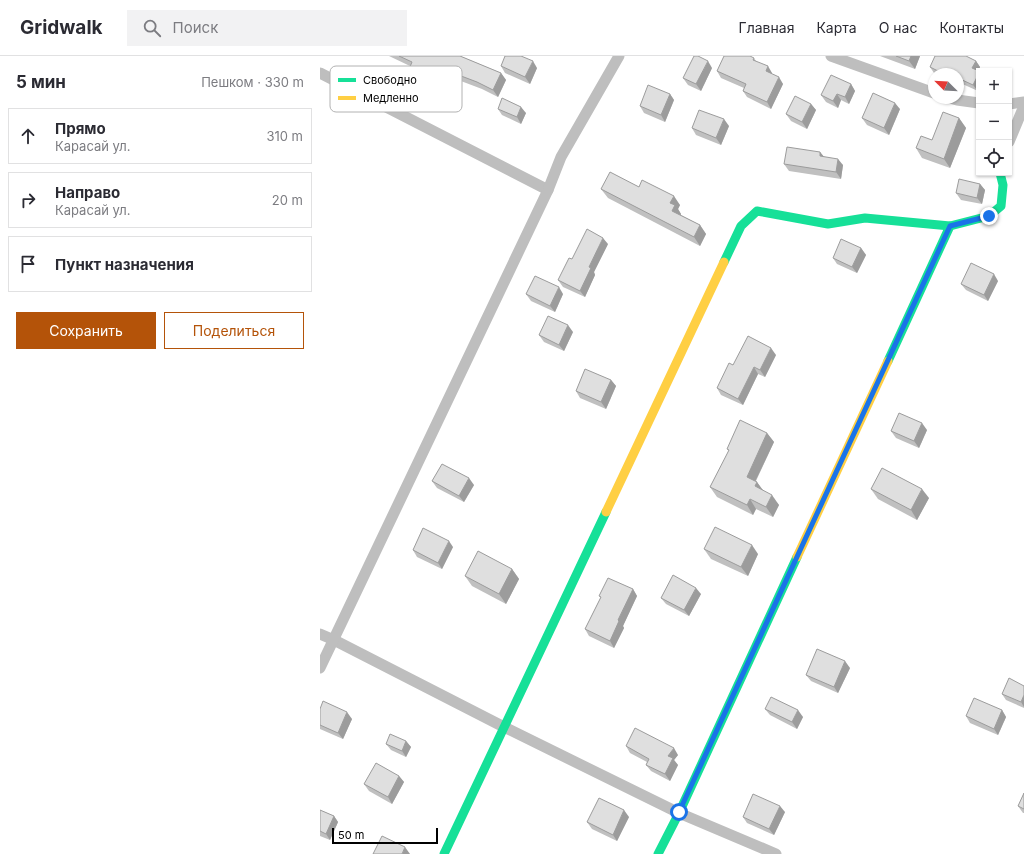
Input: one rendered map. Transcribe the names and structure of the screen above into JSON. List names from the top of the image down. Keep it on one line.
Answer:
{"legend":["Свободно","Медленно"],"scale_bar":"50 m","north":"top left","page":{"header":"Gridwalk","search":"Поиск","nav":["Главная","Карта","О нас","Контакты"],"heading":["5 мин","Пешком · 330 m"],"map_buttons":["+","−"],"list":[["Прямо","Карасай ул.","310 m"],["Направо","Карасай ул.","20 m"],"Пункт назначения"],"buttons":["Сохранить","Поделиться"],"scale":"50 m"}}
